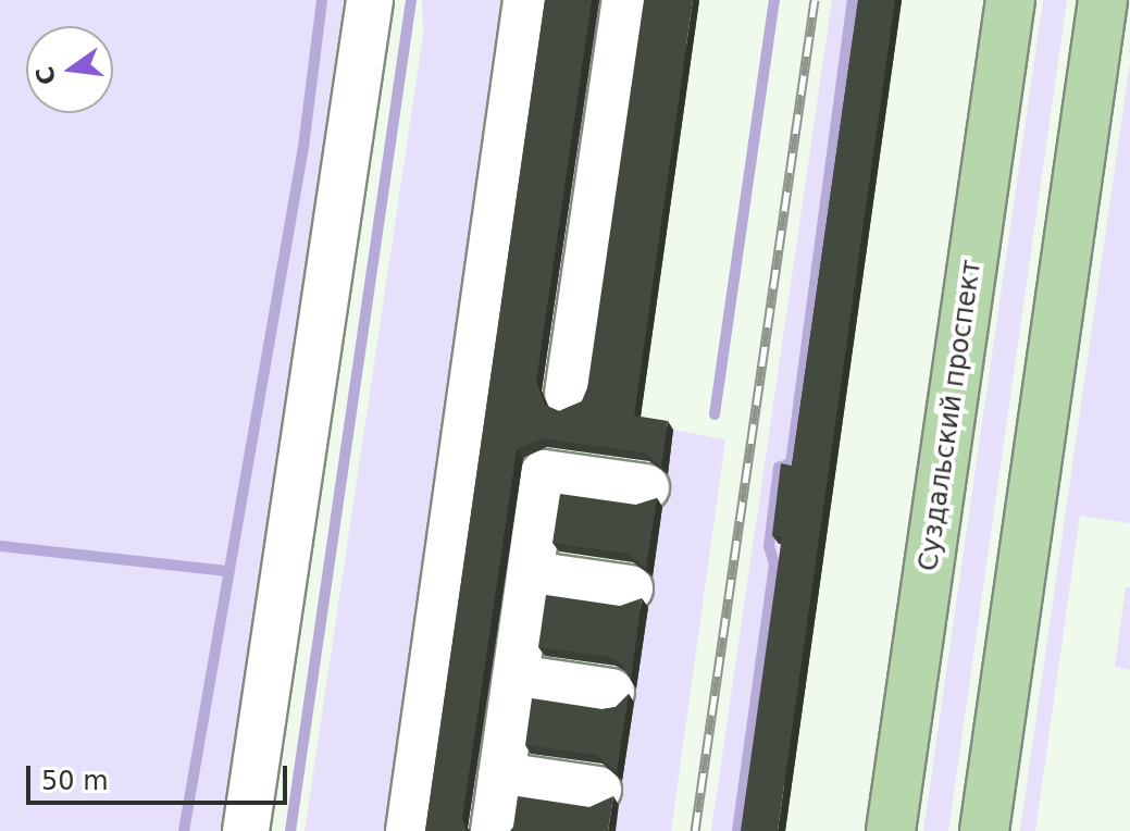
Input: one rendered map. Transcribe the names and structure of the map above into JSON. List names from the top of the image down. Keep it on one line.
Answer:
{"streets":{"main road":["Суздальский проспект"]},"scale_bar":"50 m","north":"left"}
